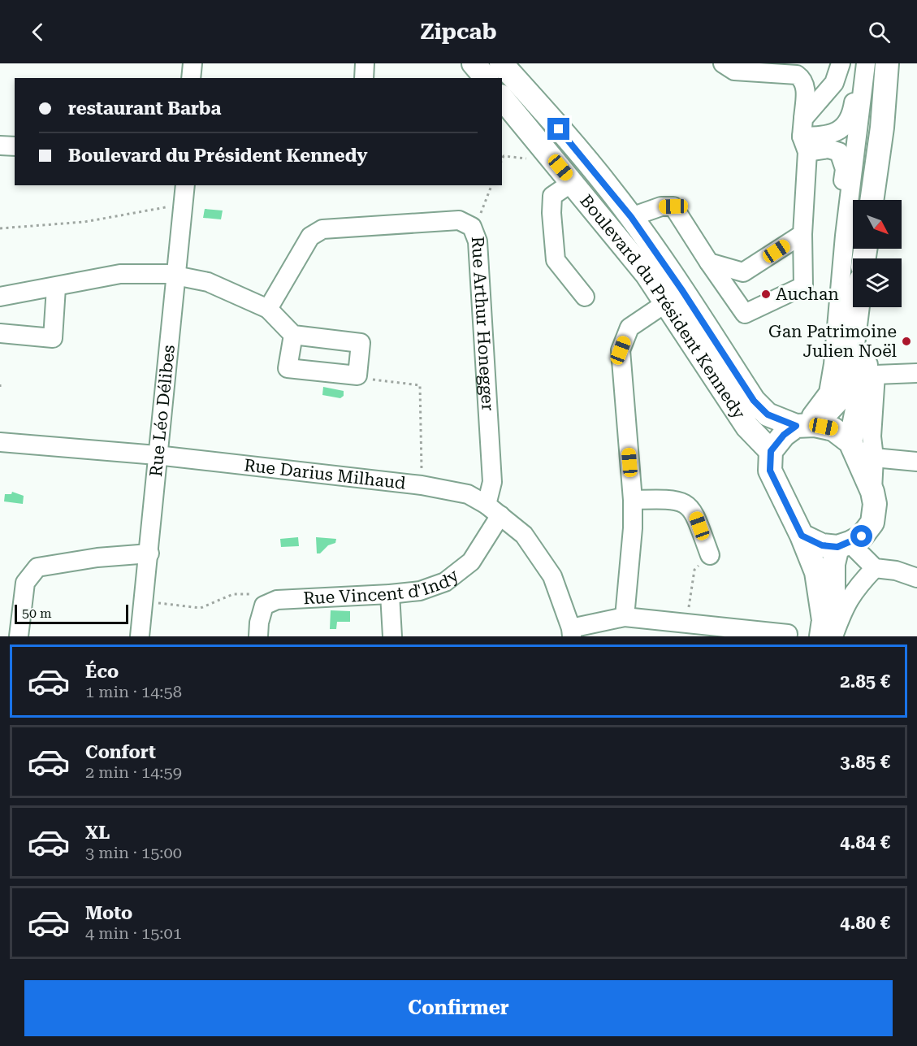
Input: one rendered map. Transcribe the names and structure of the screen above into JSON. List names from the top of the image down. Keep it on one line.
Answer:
{"streets":{"main road":["Boulevard du Président Kennedy"],"street":["Rue Arthur Honegger","Rue Léo Délibes","Rue Darius Milhaud","Rue Vincent d'Indy"]},"crossings":[["Rue Arthur Honegger","Rue Darius Milhaud"],["Rue Arthur Honegger","Rue Vincent d'Indy"],["Rue Léo Délibes","Rue Darius Milhaud"],["Rue Darius Milhaud","Rue Vincent d'Indy"]],"places":["Auchan","Gan Patrimoine Julien Noël"],"scale_bar":"50 m","north":"bottom right","page":{"header":"Zipcab","banner":["restaurant Barba","Boulevard du Président Kennedy"],"scale":"50 m","list":[{"name":"Éco","note":"1 min · 14:58","value":"2.85 €"},{"name":"Confort","note":"2 min · 14:59","value":"3.85 €"},{"name":"XL","note":"3 min · 15:00","value":"4.84 €"},{"name":"Moto","note":"4 min · 15:01","value":"4.80 €"}],"buttons":"Confirmer"}}
